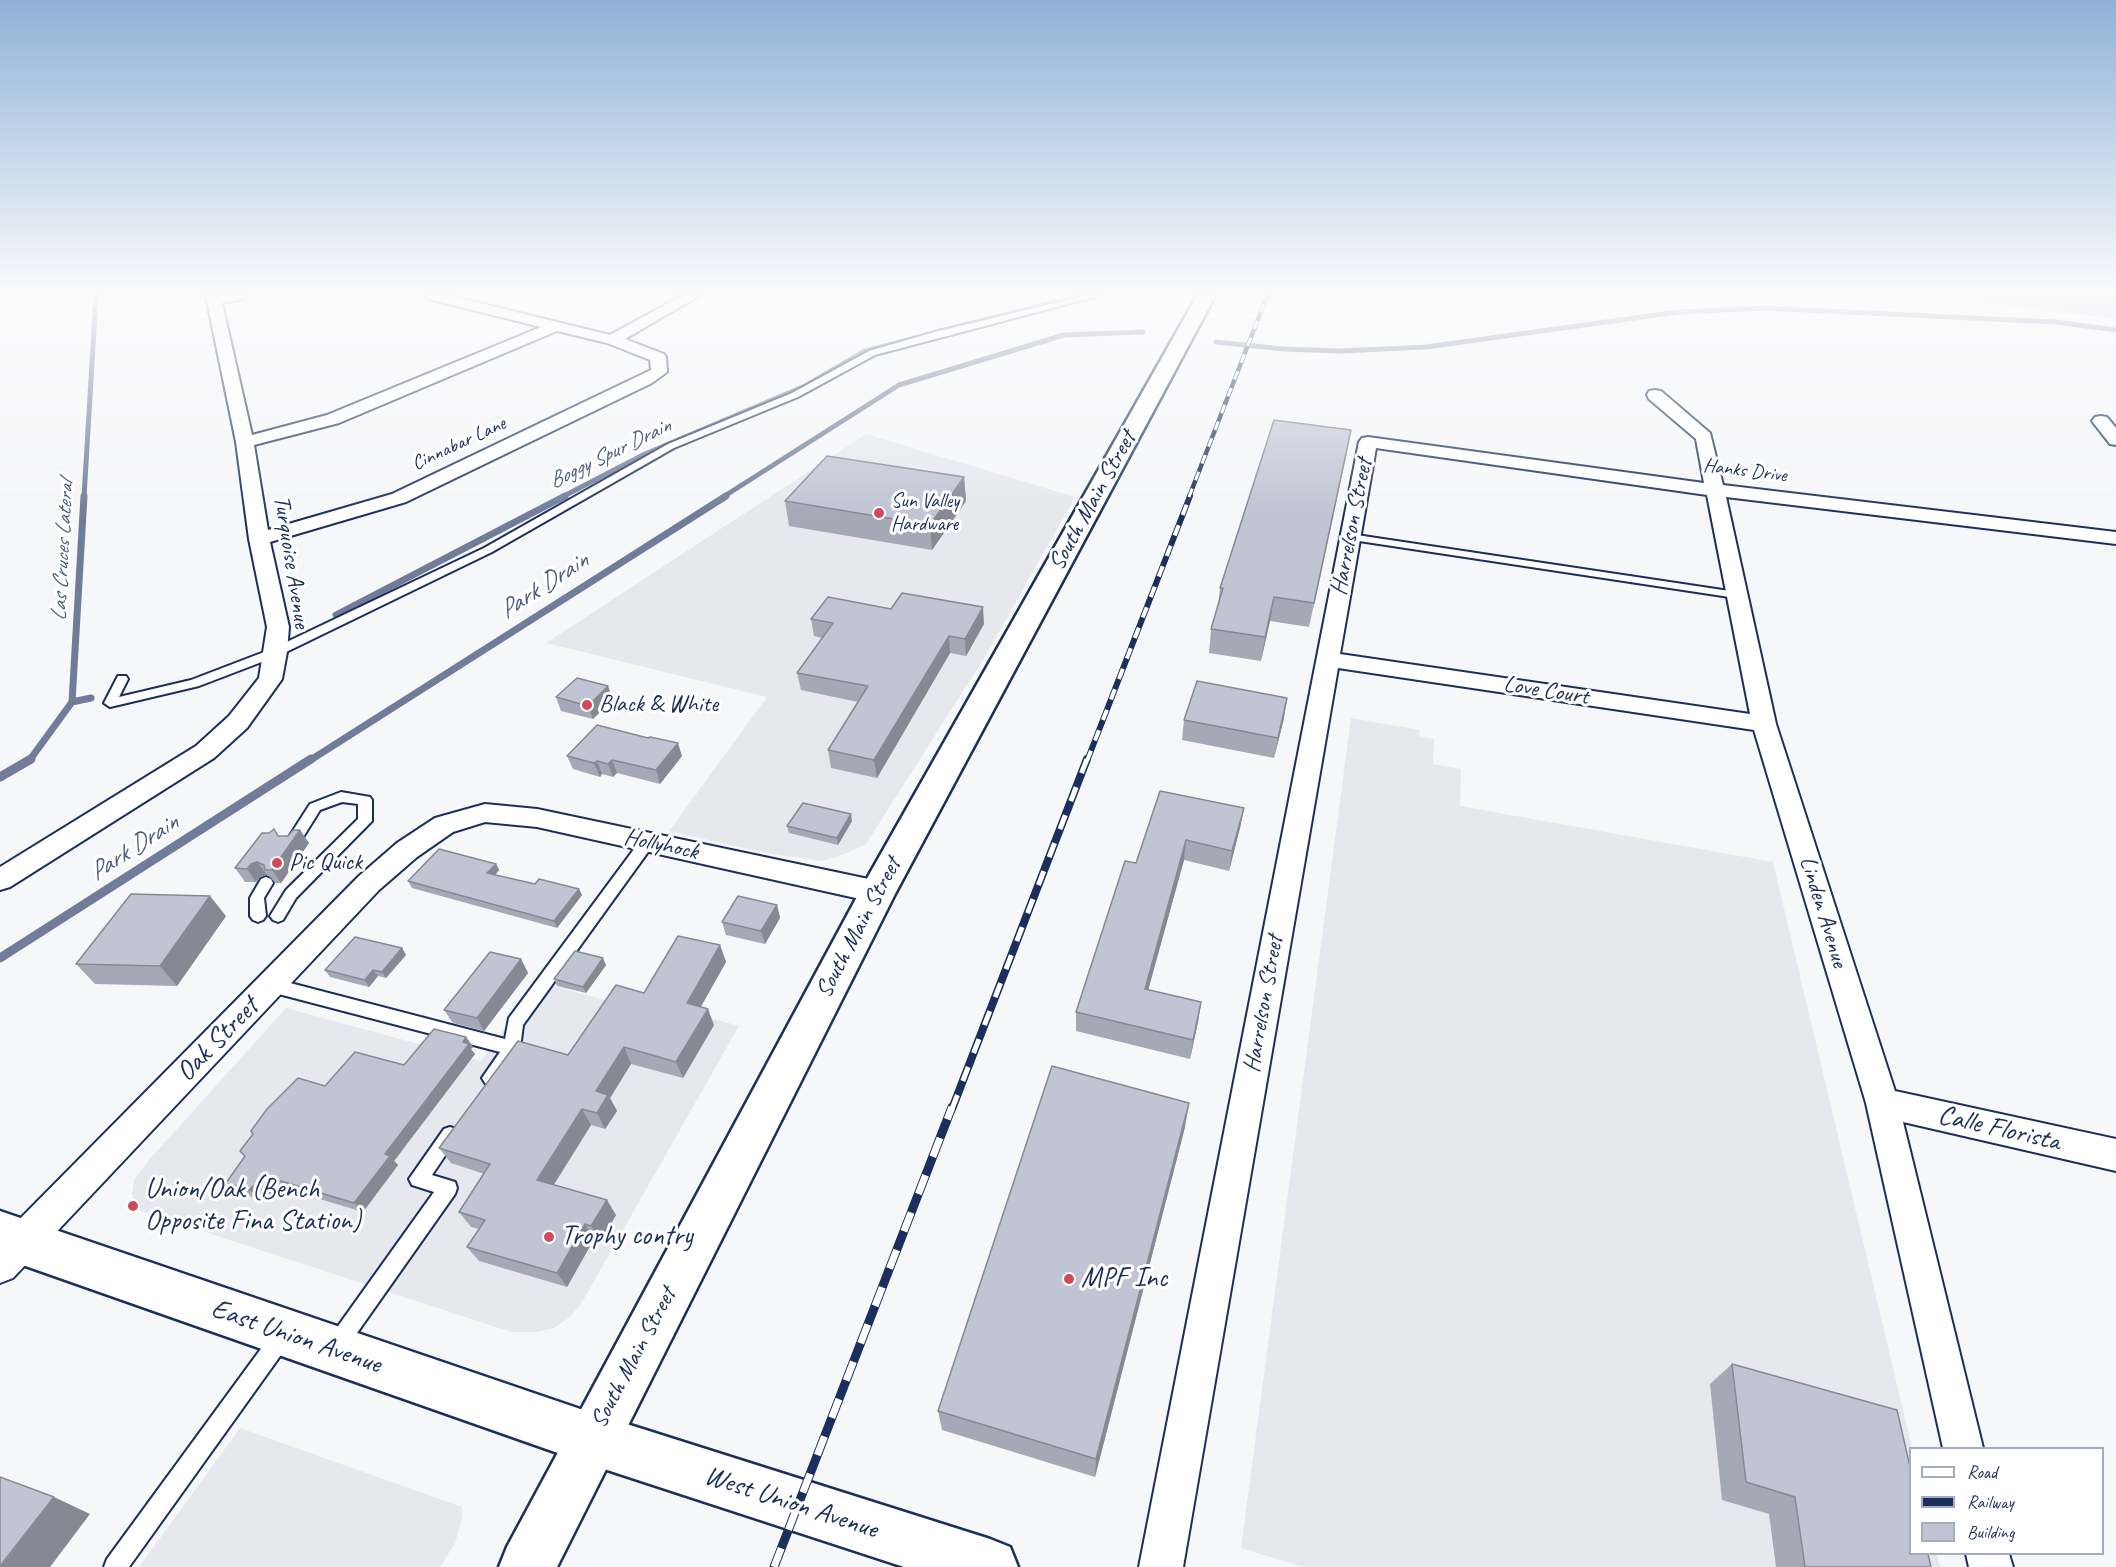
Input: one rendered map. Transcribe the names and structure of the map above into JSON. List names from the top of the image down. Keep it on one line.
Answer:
{"streets":{"main road":["South Main Street","East Union Avenue","West Union Avenue"],"street":["Cinnabar Lane","Hanks Drive","Harrelson Street","Turquoise Avenue","Love Court","Hollyhock","Linden Avenue","Oak Street","Calle Florista"]},"crossings":[["Cinnabar Lane","Turquoise Avenue"],["Hanks Drive","Harrelson Street"],["Hanks Drive","Linden Avenue"],["South Main Street","Hollyhock"],["South Main Street","East Union Avenue"],["South Main Street","West Union Avenue"],["Harrelson Street","Love Court"],["Love Court","Linden Avenue"],["Hollyhock","Oak Street"],["Linden Avenue","Calle Florista"],["Oak Street","East Union Avenue"],["East Union Avenue","West Union Avenue"]],"water":["Boggy Spur Drain","Las Cruces Lateral","Park Drain"],"places":["Sun Valley Hardware","Black & White","Pic Quick","Union/Oak (Bench Opposite Fina Station)","Trophy contry","MPF Inc"],"legend":["Road","Railway","Building"]}
